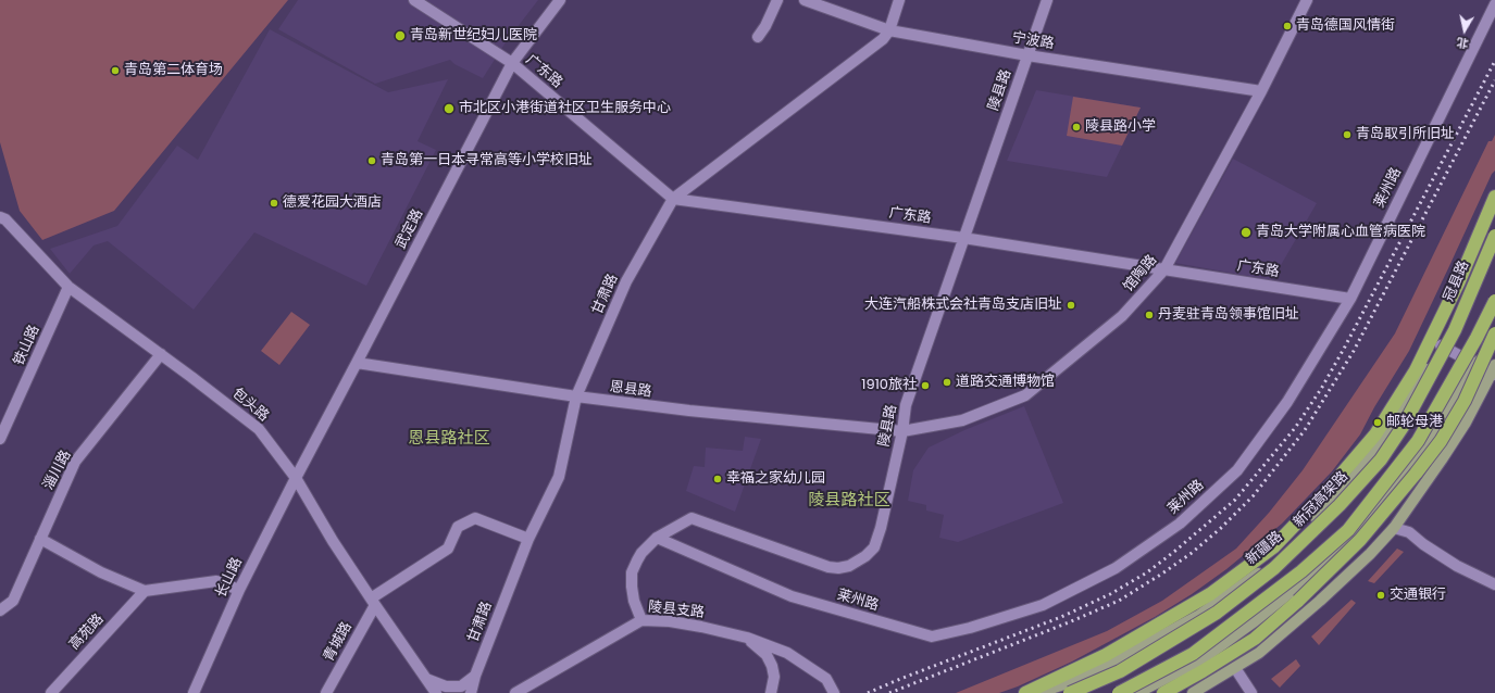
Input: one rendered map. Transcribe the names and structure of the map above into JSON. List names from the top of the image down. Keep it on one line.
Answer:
{"streets":{"highway":["新冠高架路"],"main road":["冠县路","新疆路"],"street":["宁波路","广东路","陵县路","莱州路","武定路","馆陶路","甘肃路","铁山路","恩县路","包头路","淄川路","长山路","陵县支路","高苑路","青城路"]},"crossings":[["宁波路","陵县路"],["宁波路","馆陶路"],["宁波路","甘肃路"],["广东路","陵县路"],["广东路","莱州路"],["广东路","武定路"],["广东路","馆陶路"],["广东路","甘肃路"],["陵县路","莱州路"],["陵县路","馆陶路"],["陵县路","恩县路"],["陵县路","陵县支路"],["武定路","恩县路"],["武定路","包头路"],["武定路","长山路"],["馆陶路","恩县路"],["冠县路","新疆路"],["甘肃路","恩县路"],["铁山路","包头路"],["包头路","淄川路"],["包头路","长山路"],["包头路","青城路"]],"districts":["恩县路社区","陵县路社区"],"places":["青岛德国风情街","青岛新世纪妇儿医院","青岛第二体育场","市北区小港街道社区卫生服务中心","陵县路小学","青岛取引所旧址","青岛第一日本寻常高等小学校旧址","德爱花园大酒店","青岛大学附属心血管病医院","大连汽船株式会社青岛支店旧址","丹麦驻青岛领事馆旧址","道路交通博物馆","1910旅社","邮轮母港","幸福之家幼儿园","交通银行"],"north":"bottom"}
